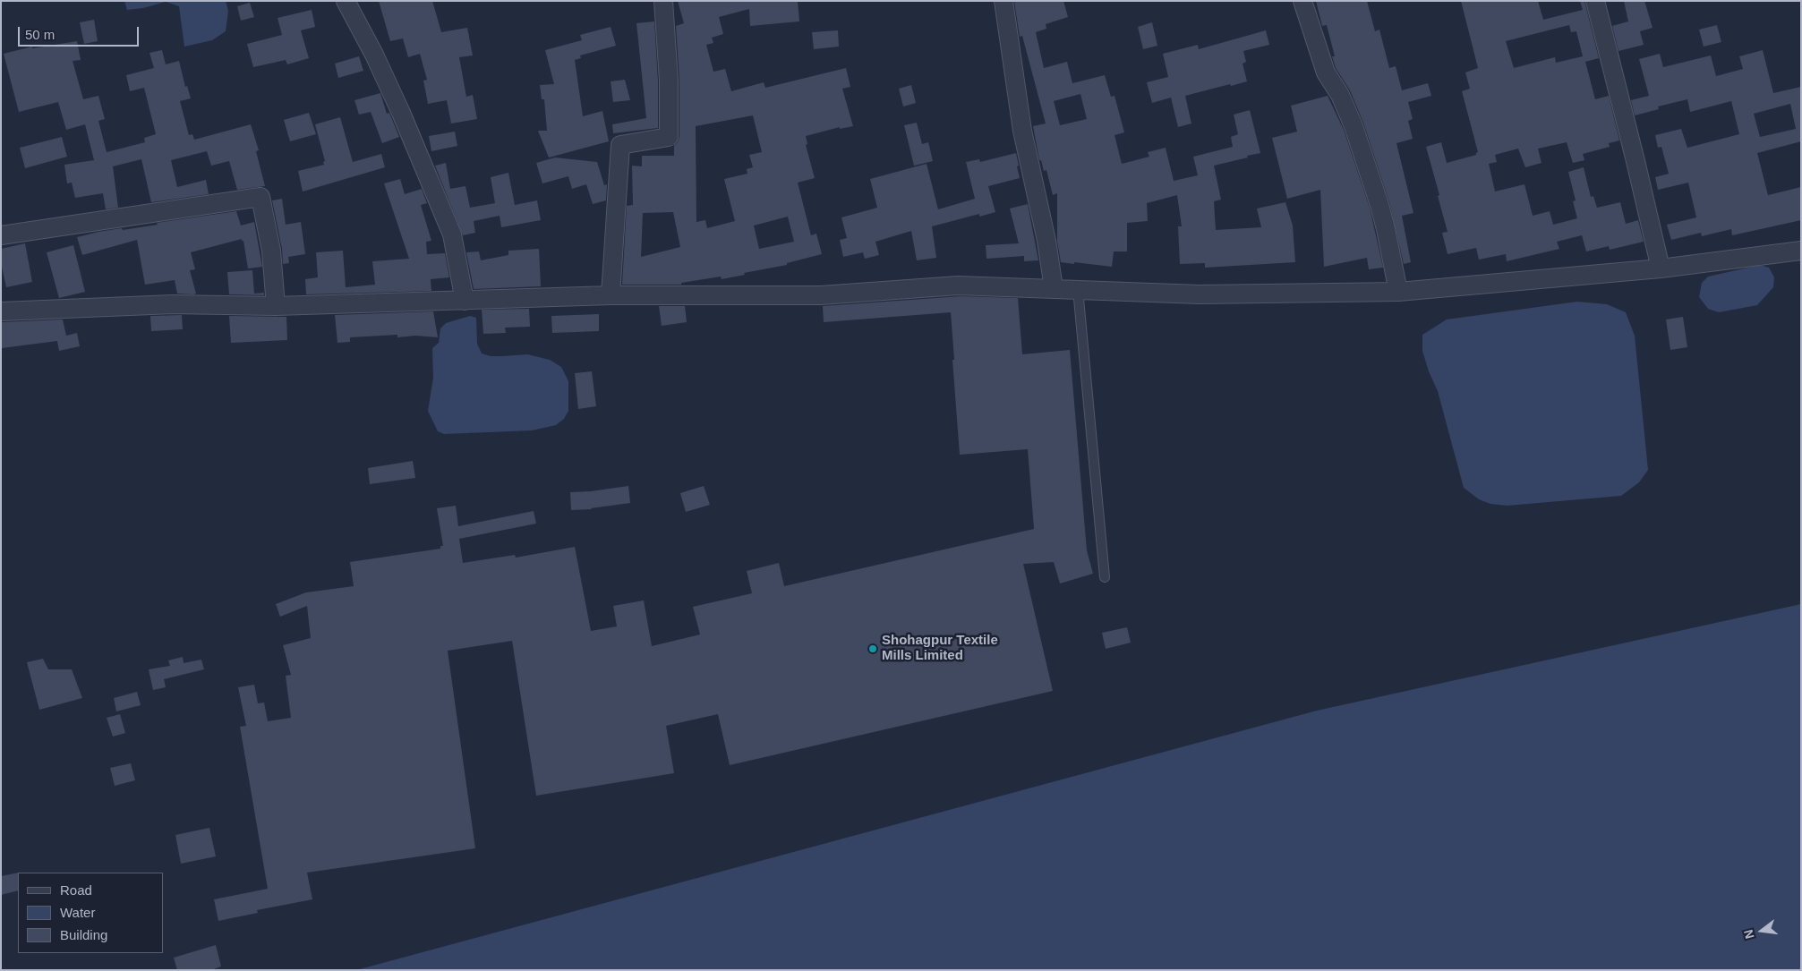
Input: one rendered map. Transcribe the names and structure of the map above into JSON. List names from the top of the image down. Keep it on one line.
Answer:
{"places":["Shohagpur Textile Mills Limited"],"legend":["Road","Water","Building"],"scale_bar":"50 m","north":"left"}
